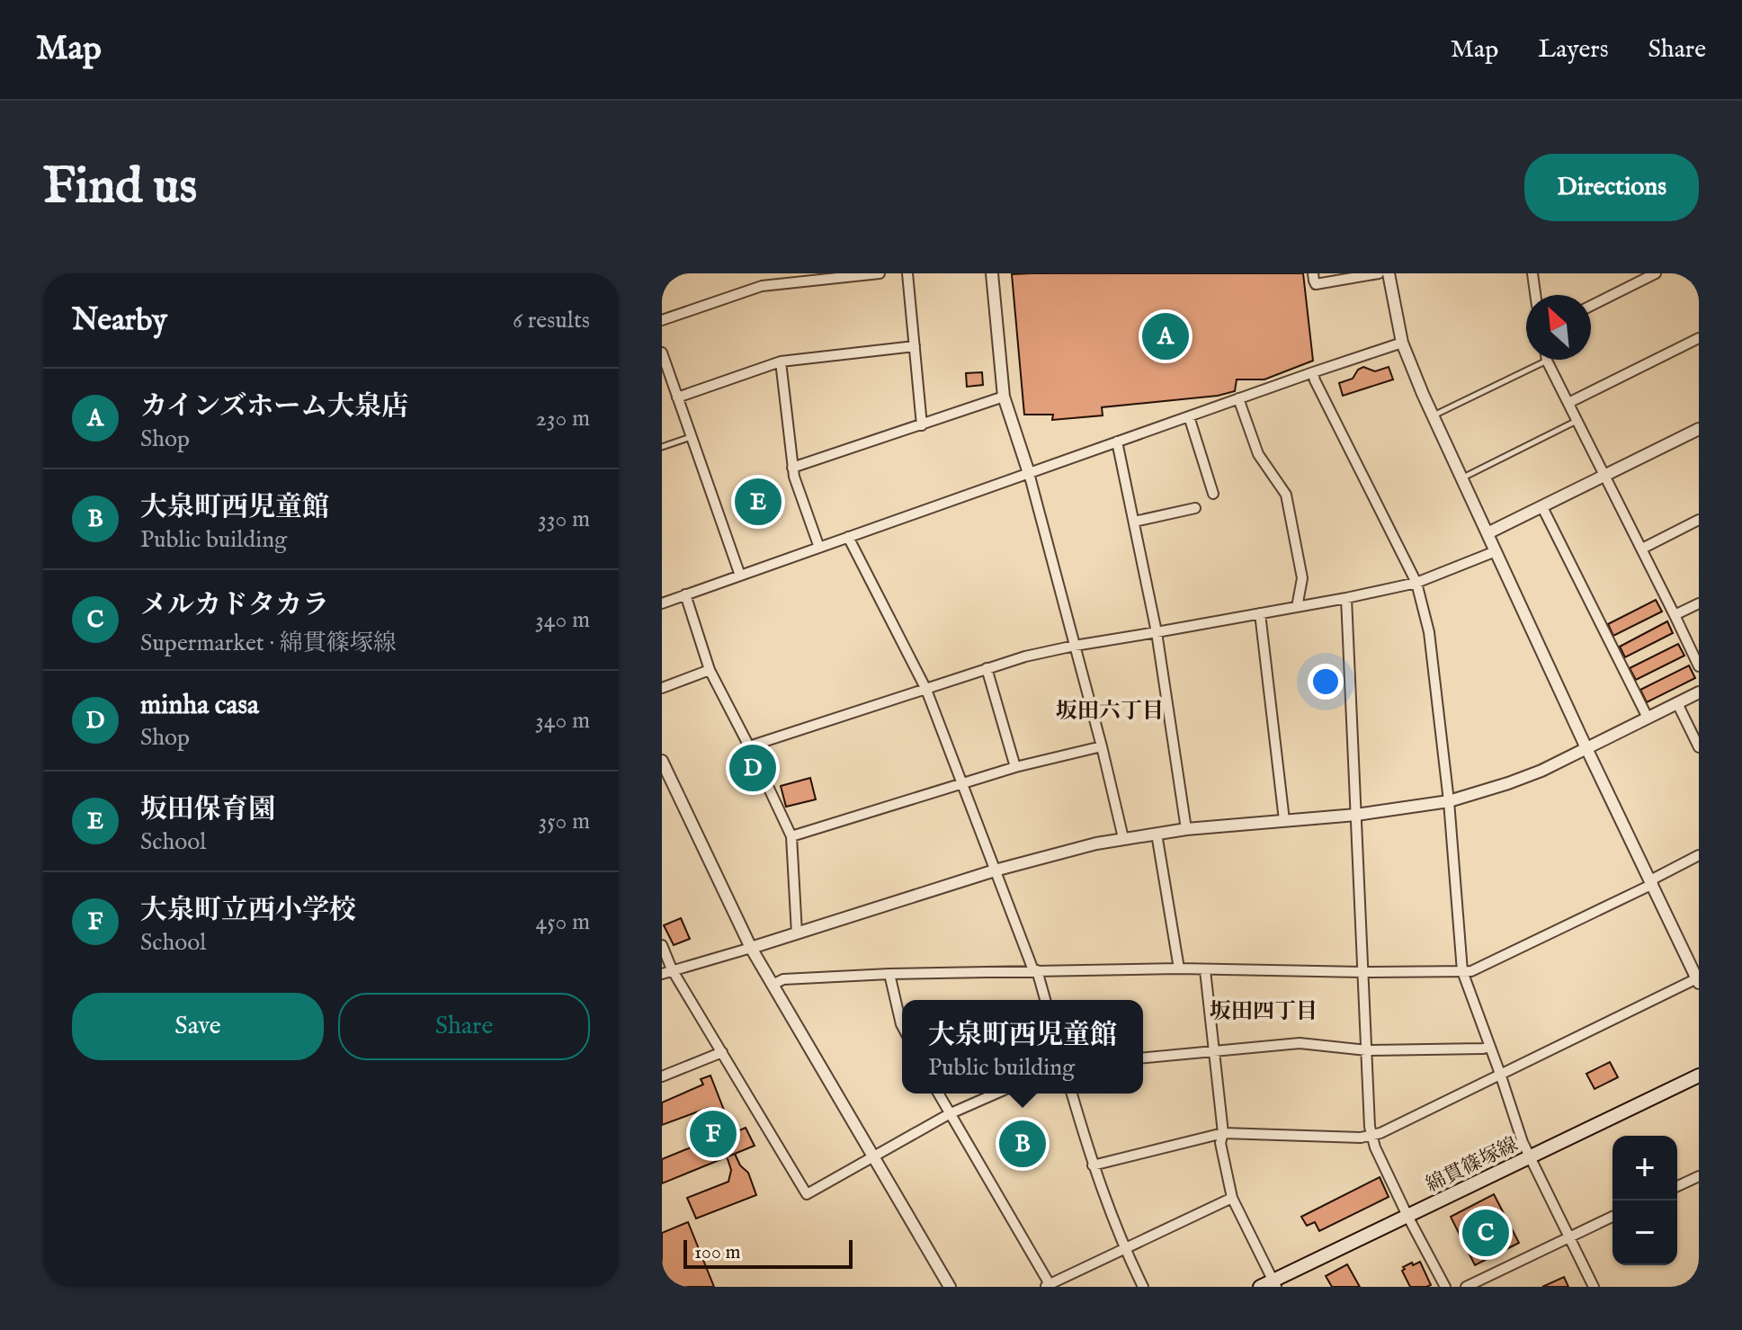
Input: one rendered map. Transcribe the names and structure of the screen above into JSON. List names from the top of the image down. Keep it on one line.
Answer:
{"streets":{"main road":["綿貫篠塚線"]},"districts":["坂田六丁目","坂田四丁目"],"scale_bar":"100 m","north":"top left","page":{"header":"Map","nav":["Map","Layers","Share"],"buttons":["Directions",["Save","Share"]],"title":"Find us","heading":["Nearby","6 results"],"pins":["A","E","D","F","B","C"],"list":[{"mark":"A","name":"カインズホーム大泉店","note":"Shop","value":"230 m"},{"mark":"B","name":"大泉町西児童館","note":"Public building","value":"330 m"},{"mark":"C","name":"メルカドタカラ","note":"Supermarket · 綿貫篠塚線","value":"340 m"},{"mark":"D","name":"minha casa","note":"Shop","value":"340 m"},{"mark":"E","name":"坂田保育園","note":"School","value":"350 m"},{"mark":"F","name":"大泉町立西小学校","note":"School","value":"450 m"}],"popup":["大泉町西児童館","Public building"],"map_buttons":["+","−"],"scale":"100 m"}}
